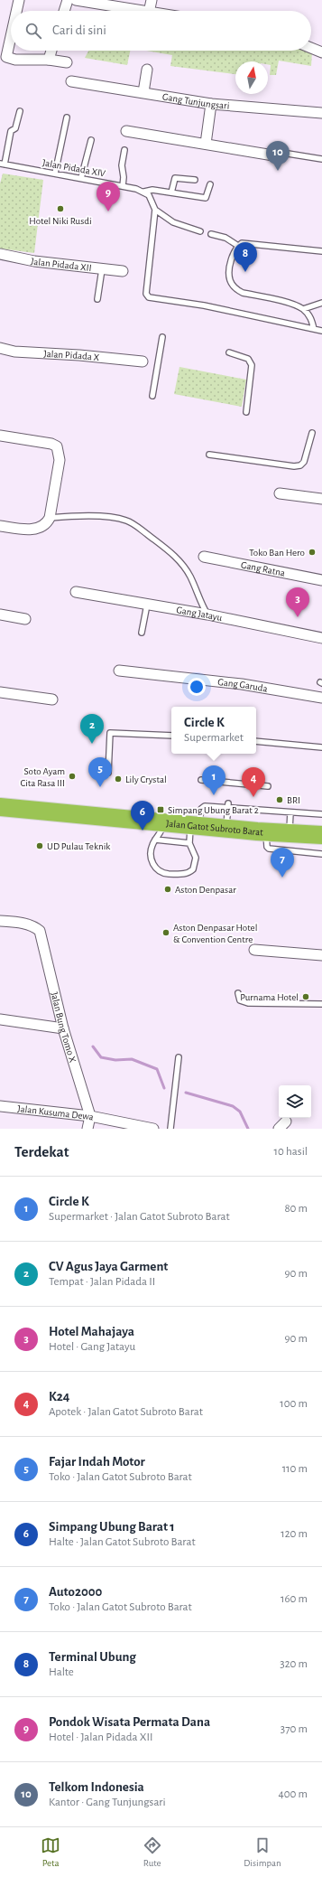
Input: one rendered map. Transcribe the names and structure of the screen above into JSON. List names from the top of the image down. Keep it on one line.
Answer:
{"streets":{"highway":["Jalan Gatot Subroto Barat"],"street":["Gang Tunjungsari","Jalan Pidada XII","Jalan Pidada X","Gang Ratna","Gang Jatayu","Gang Garuda","Jalan Bung Tomo X","Jalan Kusuma Dewa"],"lane":["Jalan Pidada XIV"]},"crossings":[["Jalan Bung Tomo X","Jalan Kusuma Dewa"]],"places":{"other":["Hotel Niki Rusdi","Toko Ban Hero","Soto Ayam Cita Rasa III","Lily Crystal","BRI","UD Pulau Teknik","Aston Denpasar","Aston Denpasar Hotel & Convention Centre","Purnama Hotel"],"transit":["Simpang Ubung Barat 2"]},"north":"top","page":{"search":"Cari di sini","pins":["10","9","8","3","2","5","1","4","6","7"],"popup":["Circle K","Supermarket"],"heading":["Terdekat","10 hasil"],"list":[{"mark":"1","name":"Circle K","note":"Supermarket · Jalan Gatot Subroto Barat","value":"80 m"},{"mark":"2","name":"CV Agus Jaya Garment","note":"Tempat · Jalan Pidada II","value":"90 m"},{"mark":"3","name":"Hotel Mahajaya","note":"Hotel · Gang Jatayu","value":"90 m"},{"mark":"4","name":"K24","note":"Apotek · Jalan Gatot Subroto Barat","value":"100 m"},{"mark":"5","name":"Fajar Indah Motor","note":"Toko · Jalan Gatot Subroto Barat","value":"110 m"},{"mark":"6","name":"Simpang Ubung Barat 1","note":"Halte · Jalan Gatot Subroto Barat","value":"120 m"},{"mark":"7","name":"Auto2000","note":"Toko · Jalan Gatot Subroto Barat","value":"160 m"},{"mark":"8","name":"Terminal Ubung","note":"Halte","value":"320 m"},{"mark":"9","name":"Pondok Wisata Permata Dana","note":"Hotel · Jalan Pidada XII","value":"370 m"},{"mark":"10","name":"Telkom Indonesia","note":"Kantor · Gang Tunjungsari","value":"400 m"}],"nav":["Peta","Rute","Disimpan"]}}
